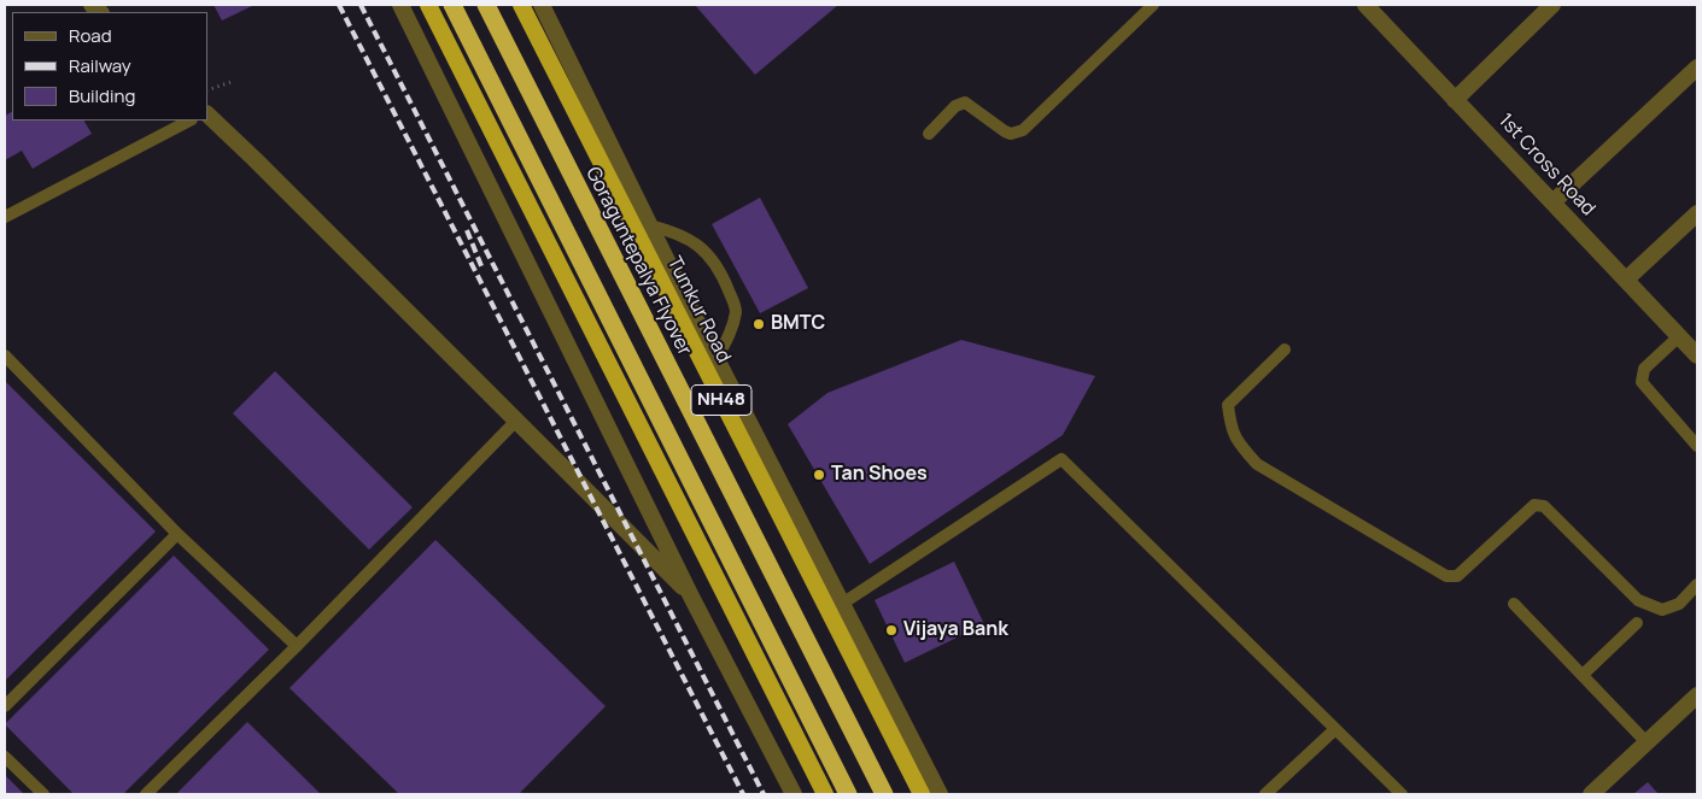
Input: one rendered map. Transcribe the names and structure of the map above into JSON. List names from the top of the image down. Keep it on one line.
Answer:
{"streets":{"highway":["Goraguntepalya Flyover","Tumkur Road","NH48"],"street":["1st Cross Road"]},"places":["BMTC","Tan Shoes","Vijaya Bank"],"legend":["Road","Railway","Building"]}
